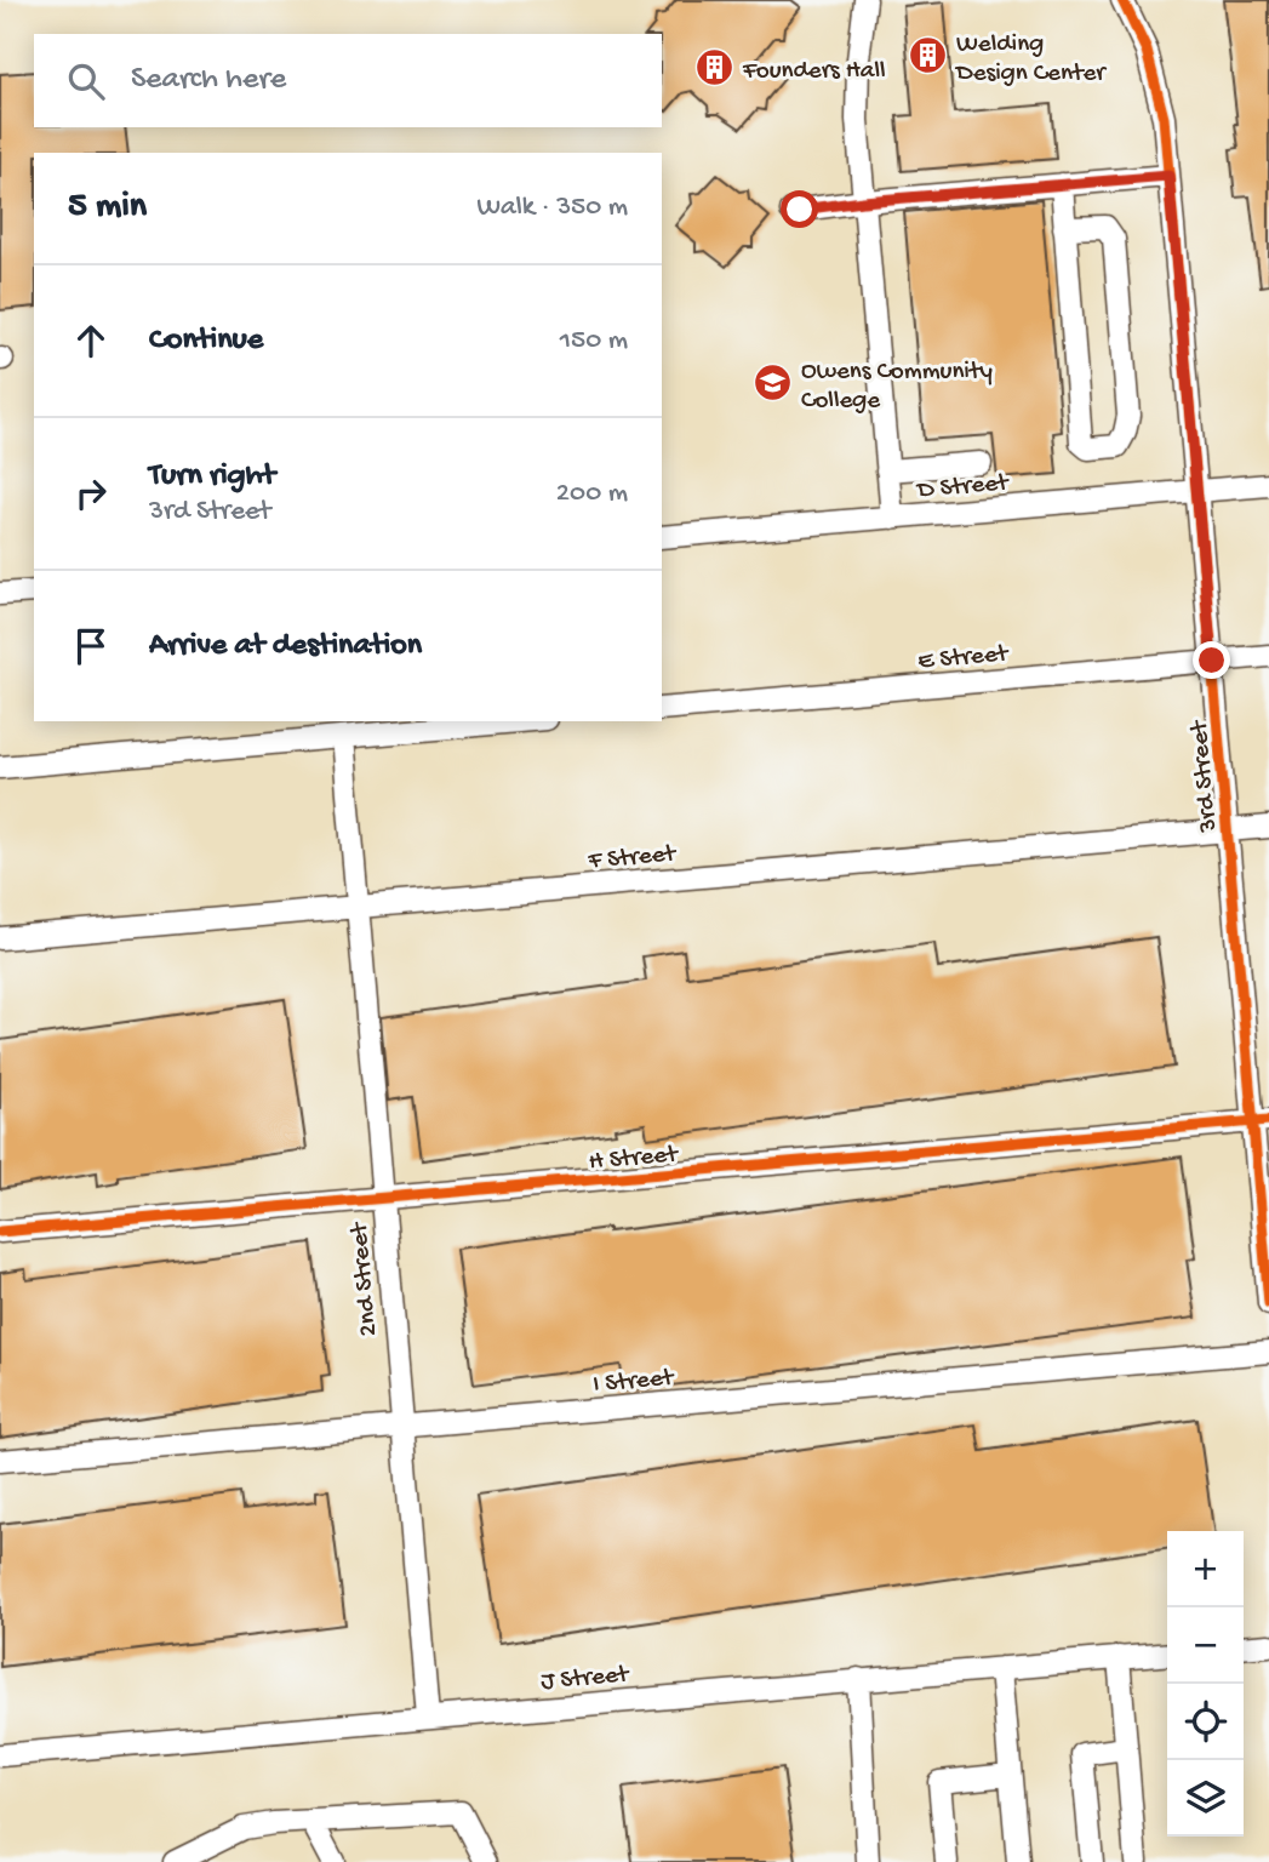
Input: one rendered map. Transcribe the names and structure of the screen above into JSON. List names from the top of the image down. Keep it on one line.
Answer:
{"streets":{"street":["D Street","E Street","3rd Street","F Street","H Street","2nd Street","I Street","J Street"]},"crossings":[["D Street","3rd Street"],["E Street","3rd Street"],["3rd Street","F Street"],["3rd Street","H Street"],["F Street","2nd Street"],["H Street","2nd Street"],["2nd Street","I Street"],["2nd Street","J Street"]],"places":{"building":["Welding Design Center","Founders Hall"],"school or university":["Owens Community College"]},"page":{"search":"Search here","heading":["5 min","Walk · 350 m"],"list":[["Continue","150 m"],["Turn right","3rd Street","200 m"],"Arrive at destination"],"map_buttons":["+","−"]}}
